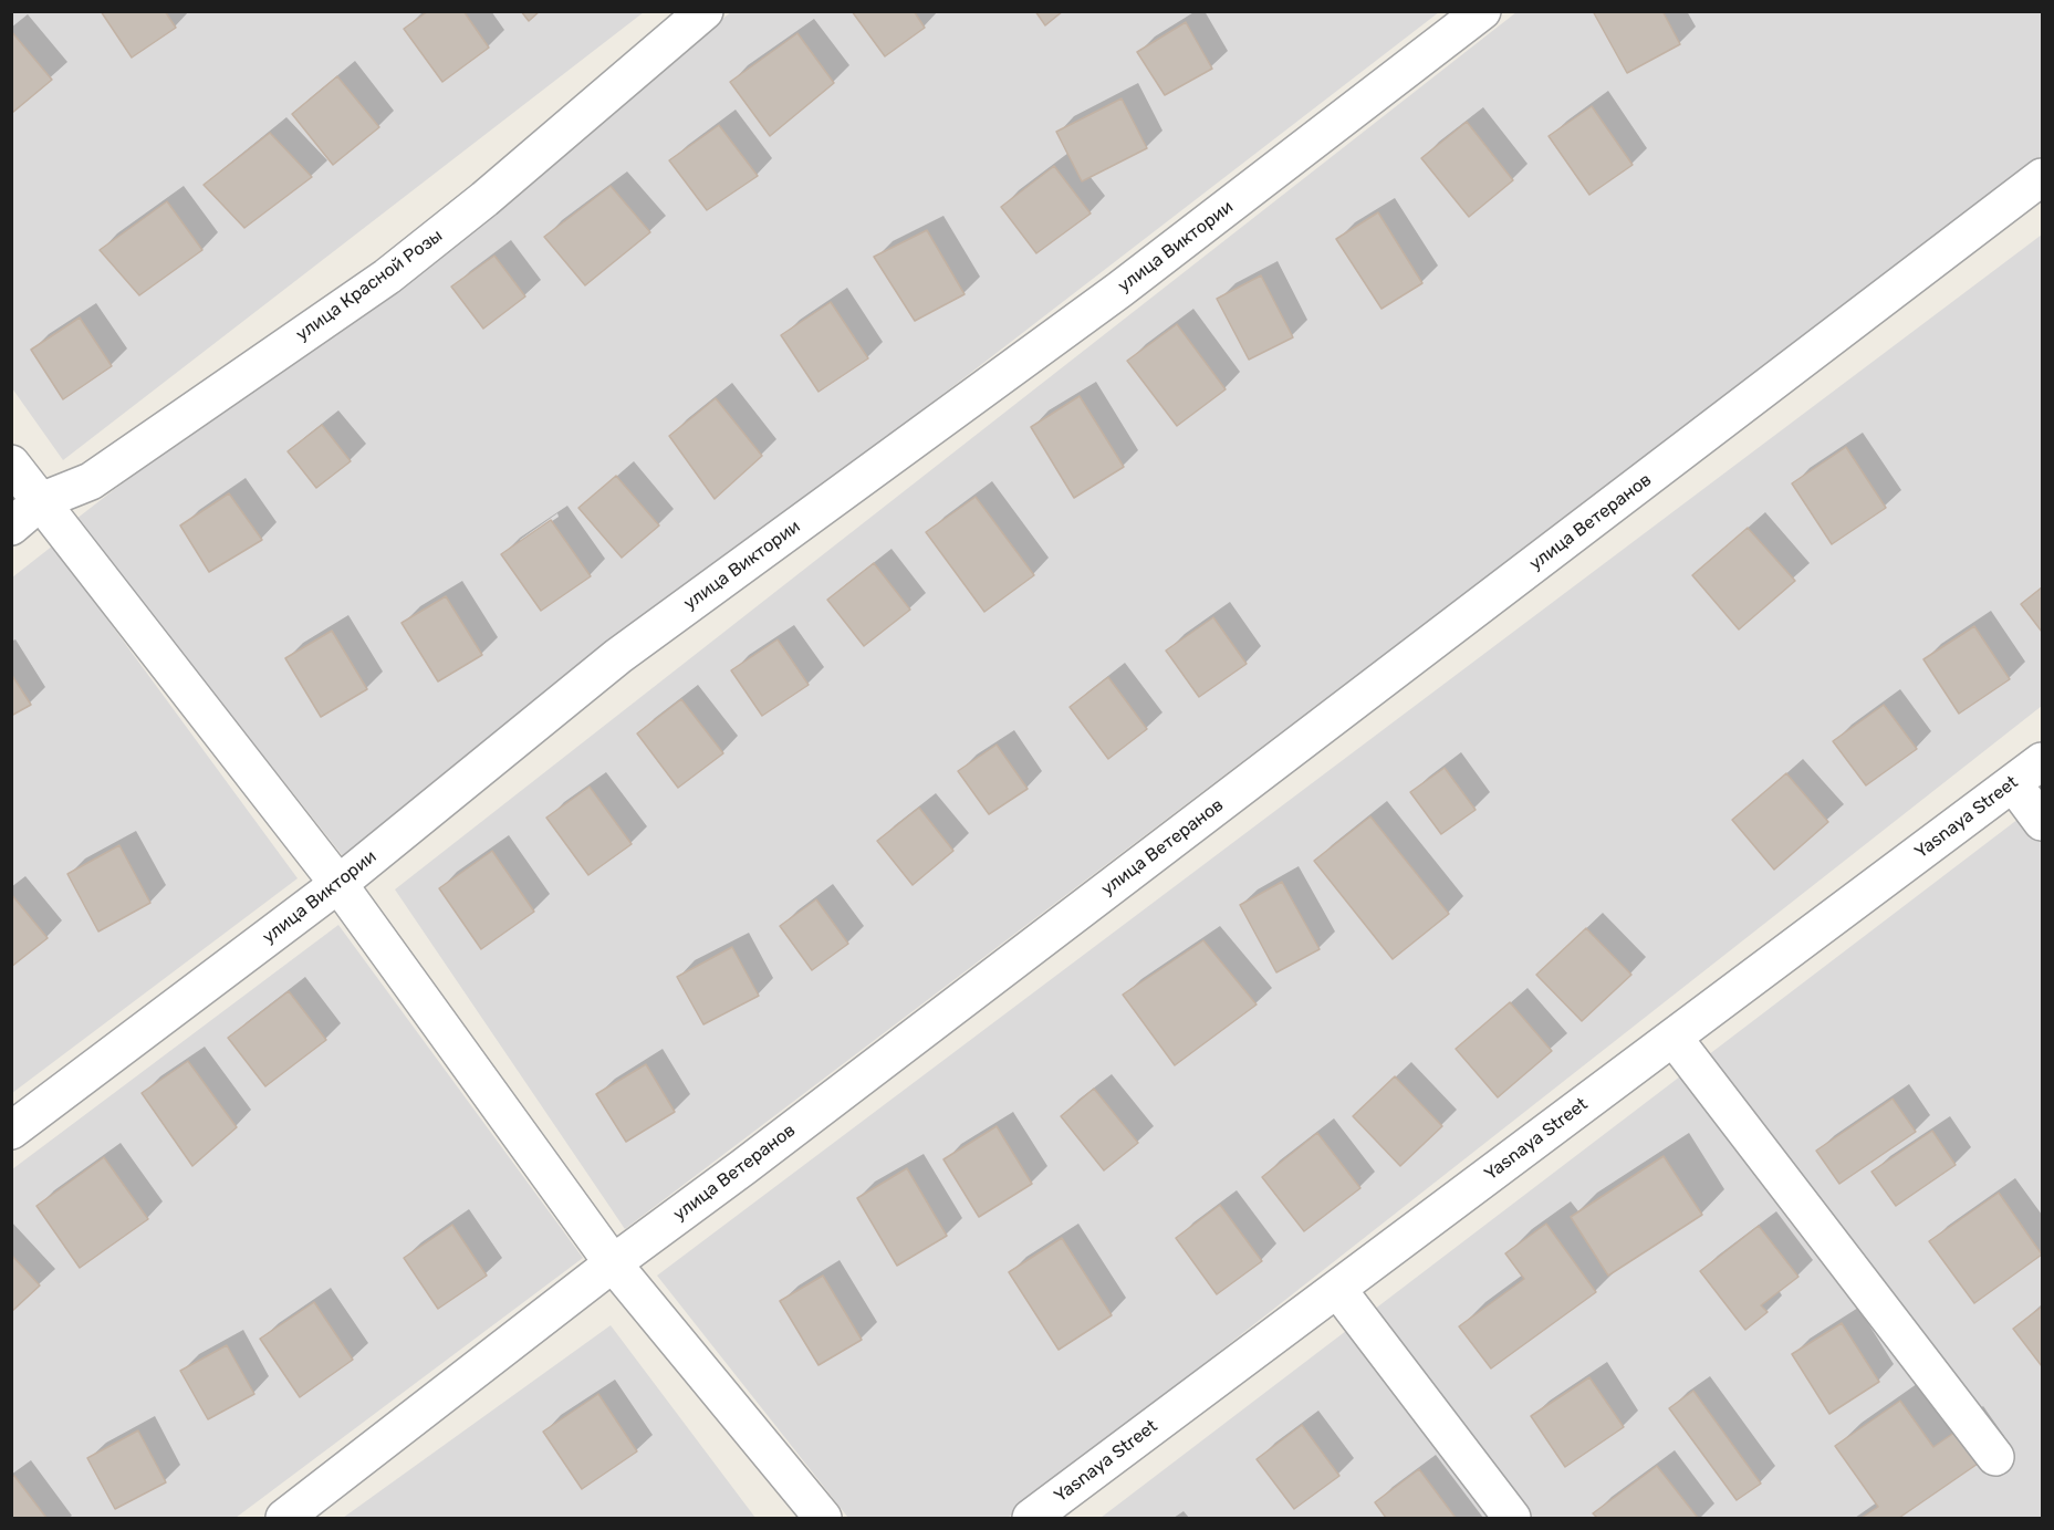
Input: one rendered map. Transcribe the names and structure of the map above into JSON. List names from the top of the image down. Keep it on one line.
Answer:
{"streets":{"street":["улица Виктории","улица Красной Розы","улица Ветеранов","Yasnaya Street"]}}
